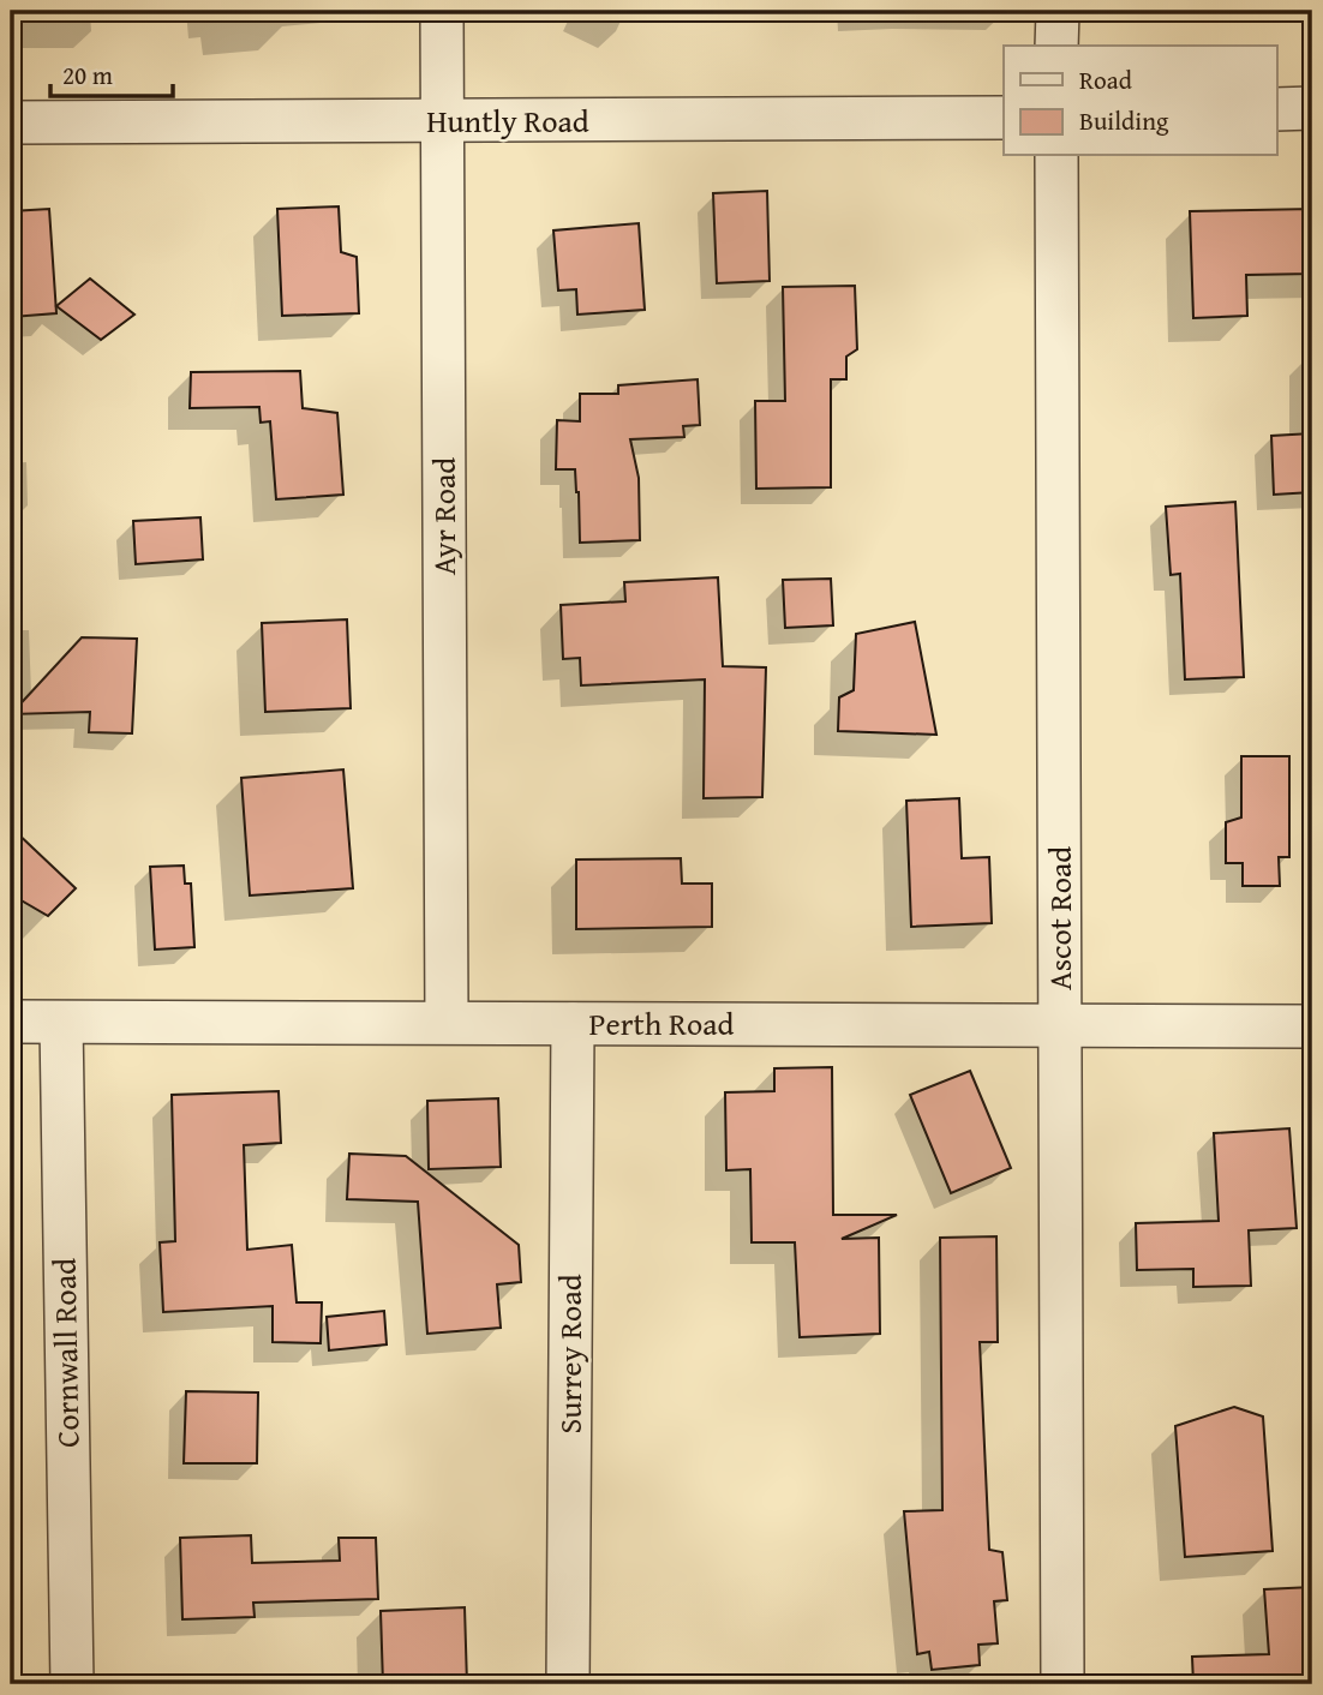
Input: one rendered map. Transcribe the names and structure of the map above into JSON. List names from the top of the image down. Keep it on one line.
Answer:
{"streets":{"street":["Huntly Road","Ayr Road","Ascot Road","Perth Road","Cornwall Road","Surrey Road"]},"crossings":[["Huntly Road","Ayr Road"],["Ayr Road","Perth Road"],["Ascot Road","Perth Road"],["Perth Road","Cornwall Road"],["Perth Road","Surrey Road"]],"legend":["Road","Building"],"scale_bar":"20 m"}
